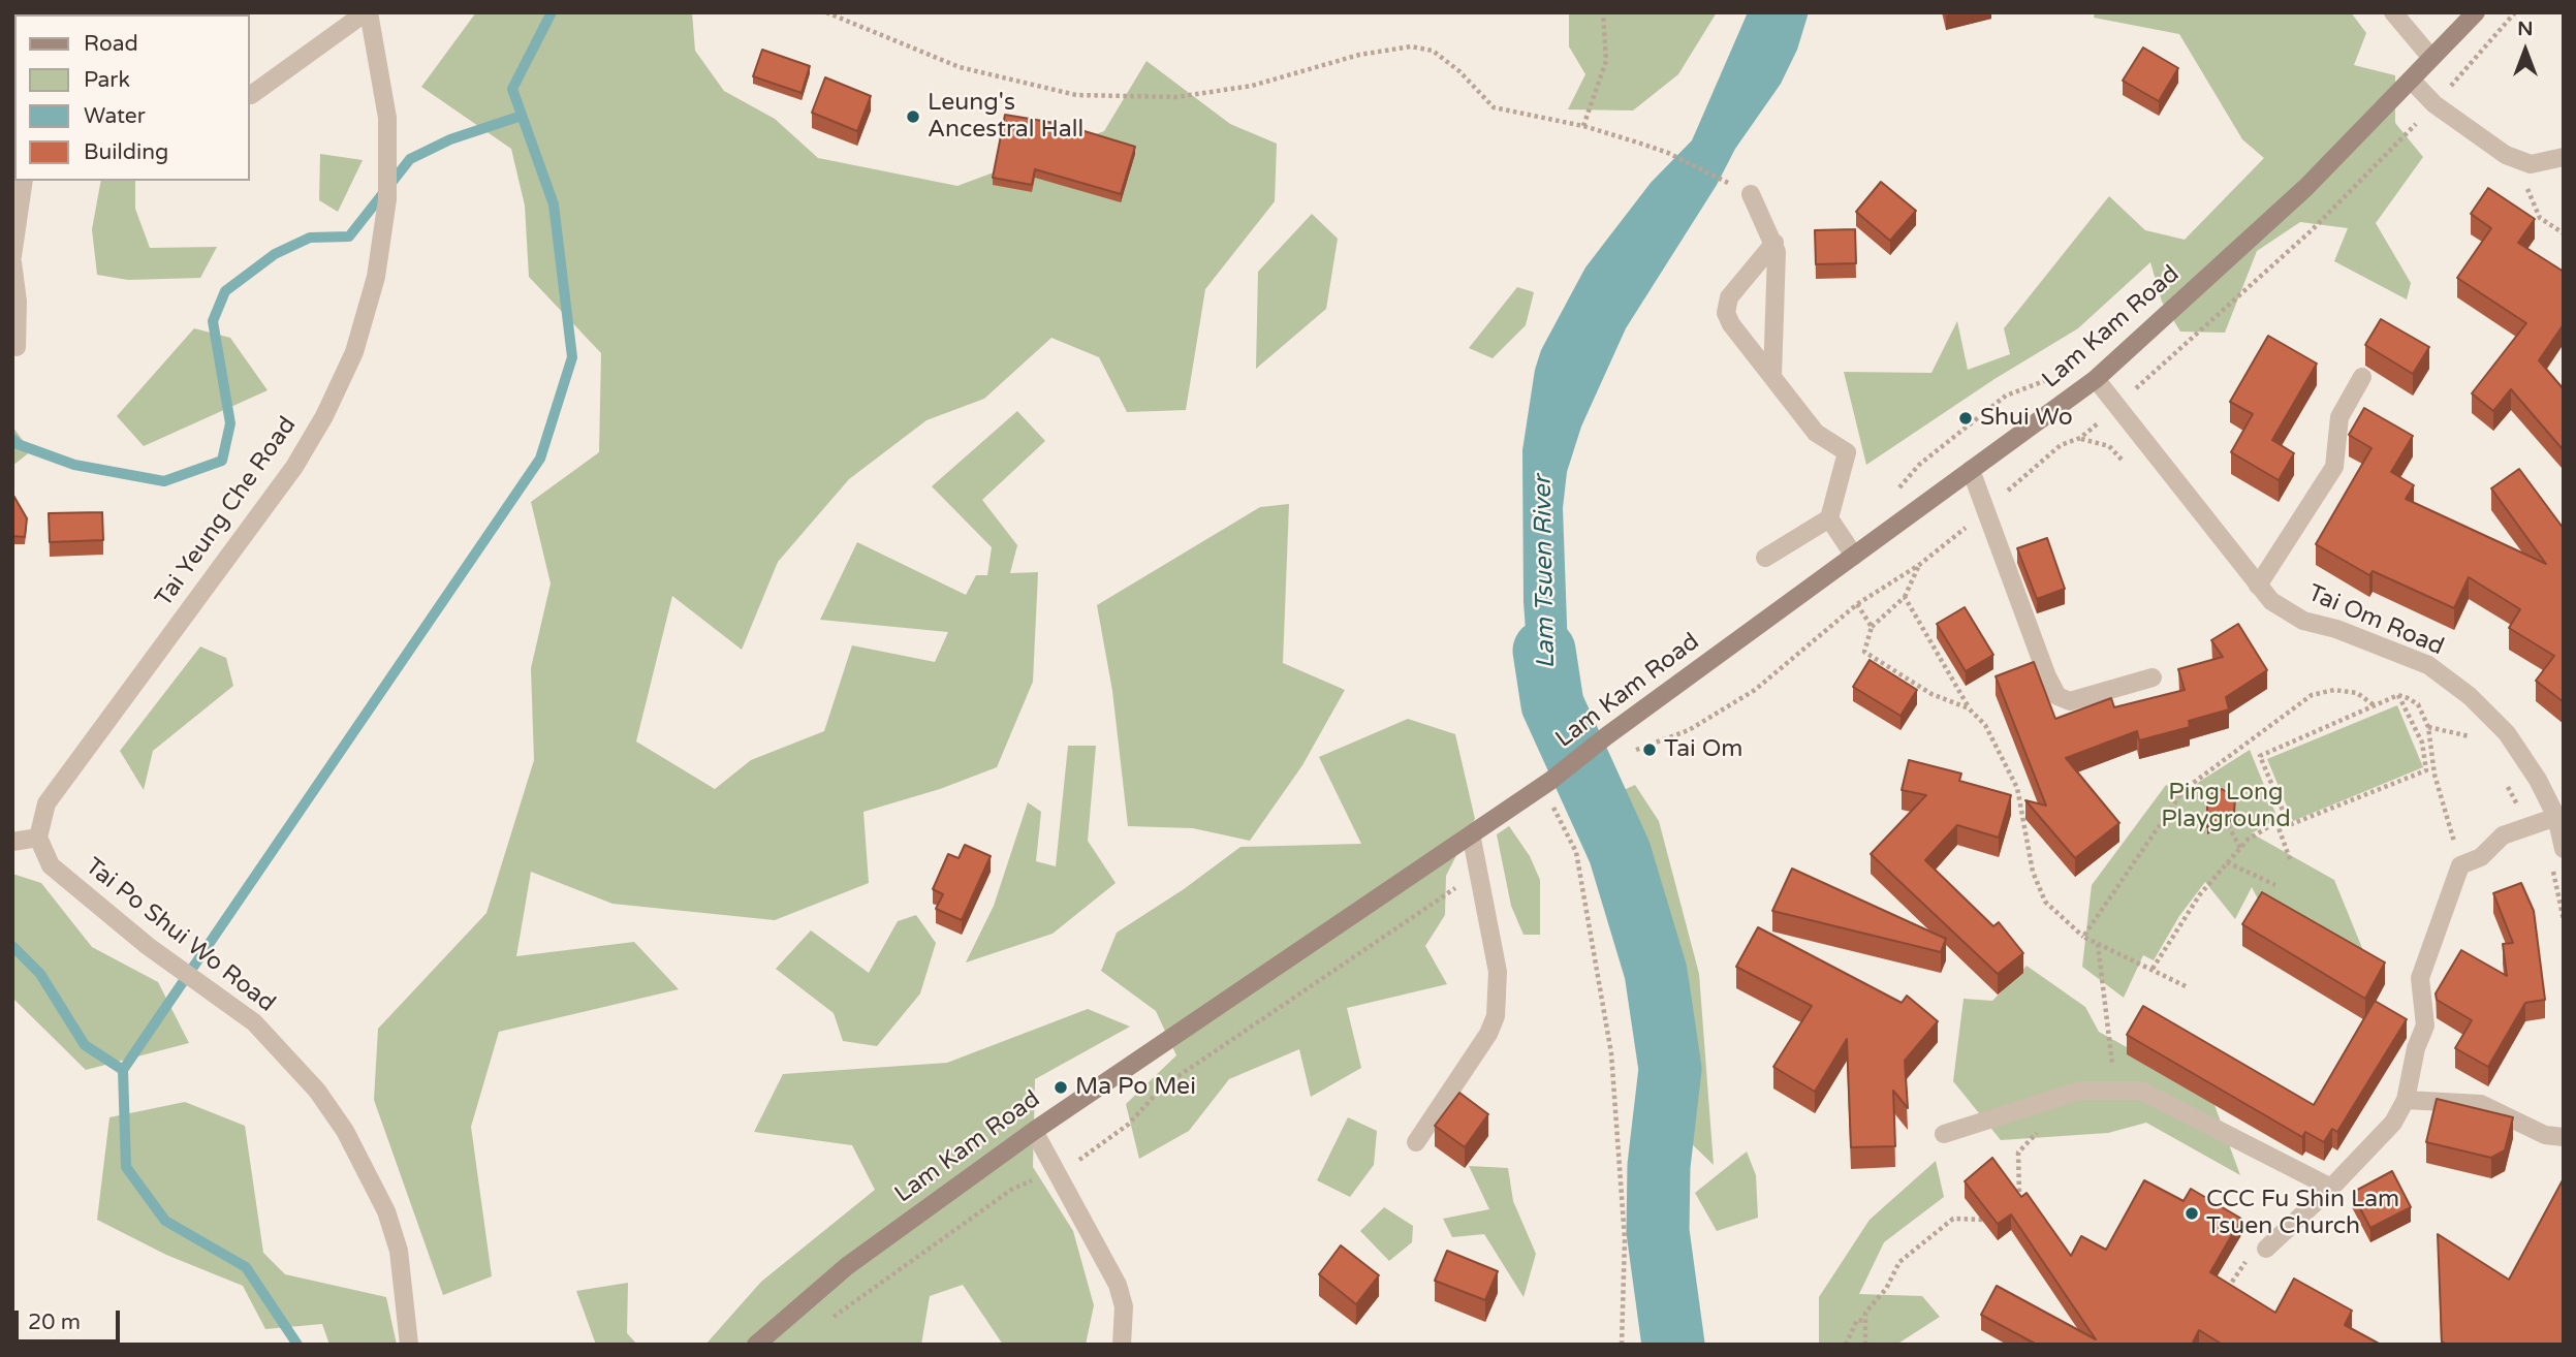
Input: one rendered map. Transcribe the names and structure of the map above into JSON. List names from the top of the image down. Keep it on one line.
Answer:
{"streets":{"main road":["Lam Kam Road"],"street":["Tai Yeung Che Road","Tai Om Road","Tai Po Shui Wo Road"]},"crossings":[["Lam Kam Road","Tai Om Road"],["Tai Yeung Che Road","Tai Po Shui Wo Road"]],"water":["Lam Tsuen River"],"parks":["Ping Long Playground"],"places":["Leung's Ancestral Hall","Shui Wo","Tai Om","Ma Po Mei","CCC Fu Shin Lam Tsuen Church"],"legend":["Road","Park","Water","Building"],"scale_bar":"20 m","north":"top"}
